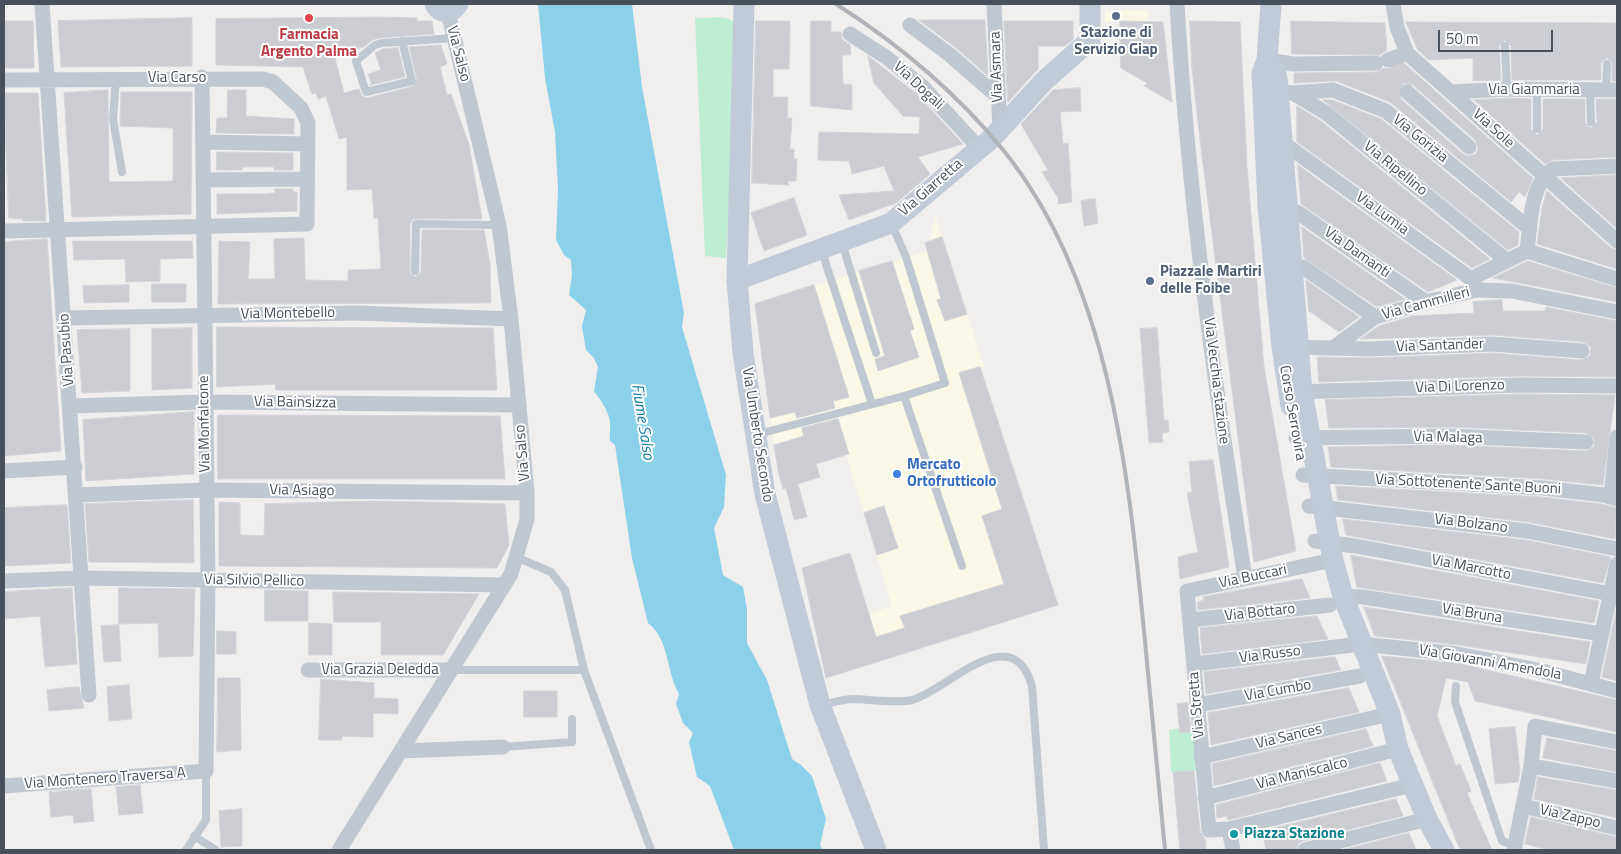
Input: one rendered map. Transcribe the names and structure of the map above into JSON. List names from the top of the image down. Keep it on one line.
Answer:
{"streets":{"main road":["Via Giarretta","Corso Serrovira","Via Umberto Secondo"],"street":["Via Salso","Via Asmara","Via Carso","Via Dogali","Via Giammaria","Via Sole","Via Gorizia","Via Ripellino","Via Lumia","Via Damanti","Via Cammilleri","Via Montebello","Via Santander","Via Pasubio","Via Vecchia stazione","Via Di Lorenzo","Via Bainsizza","Via Monfalcone","Via Malaga","Via Sottotenente Sante Buoni","Via Asiago","Via Bolzano","Via Marcotto","Via Buccari","Via Silvio Pellico","Via Bottaro","Via Bruna","Via Russo","Via Giovanni Amendola","Via Grazia Deledda","Via Cumbo","Via Stretta","Via Sances","Via Maniscalco","Via Montenero Traversa A","Via Zappo"]},"crossings":[["Via Salso","Via Montebello"],["Via Salso","Via Bainsizza"],["Via Salso","Via Asiago"],["Via Salso","Via Silvio Pellico"],["Via Salso","Via Grazia Deledda"],["Via Asmara","Via Giarretta"],["Via Carso","Via Pasubio"],["Via Carso","Via Monfalcone"],["Via Dogali","Via Giarretta"],["Via Giammaria","Via Sole"],["Via Gorizia","Via Ripellino"],["Via Gorizia","Corso Serrovira"],["Via Ripellino","Corso Serrovira"],["Via Giarretta","Via Umberto Secondo"],["Via Lumia","Via Cammilleri"],["Via Lumia","Corso Serrovira"],["Via Damanti","Via Cammilleri"],["Via Damanti","Corso Serrovira"],["Via Cammilleri","Via Santander"],["Via Montebello","Via Pasubio"],["Via Montebello","Via Monfalcone"],["Via Santander","Corso Serrovira"],["Via Pasubio","Via Bainsizza"],["Via Pasubio","Via Asiago"],["Via Pasubio","Via Silvio Pellico"],["Via Vecchia stazione","Via Buccari"],["Via Di Lorenzo","Corso Serrovira"],["Via Bainsizza","Via Monfalcone"],["Corso Serrovira","Via Malaga"],["Corso Serrovira","Via Sottotenente Sante Buoni"],["Corso Serrovira","Via Bolzano"],["Corso Serrovira","Via Marcotto"],["Corso Serrovira","Via Buccari"],["Corso Serrovira","Via Bottaro"],["Corso Serrovira","Via Bruna"],["Corso Serrovira","Via Russo"],["Corso Serrovira","Via Giovanni Amendola"],["Corso Serrovira","Via Cumbo"],["Corso Serrovira","Via Sances"],["Corso Serrovira","Via Maniscalco"],["Via Monfalcone","Via Asiago"],["Via Monfalcone","Via Silvio Pellico"],["Via Monfalcone","Via Montenero Traversa A"],["Via Marcotto","Via Buccari"],["Via Buccari","Via Stretta"],["Via Bottaro","Via Bruna"],["Via Bottaro","Via Stretta"],["Via Russo","Via Giovanni Amendola"],["Via Russo","Via Stretta"],["Via Cumbo","Via Stretta"],["Via Stretta","Via Sances"],["Via Stretta","Via Maniscalco"]],"water":["Fiume Salso"],"places":["Stazione di Servizio Giap","Farmacia Argento Palma","Piazzale Martiri delle Foibe","Mercato Ortofrutticolo","Piazza Stazione"],"scale_bar":"50 m"}
